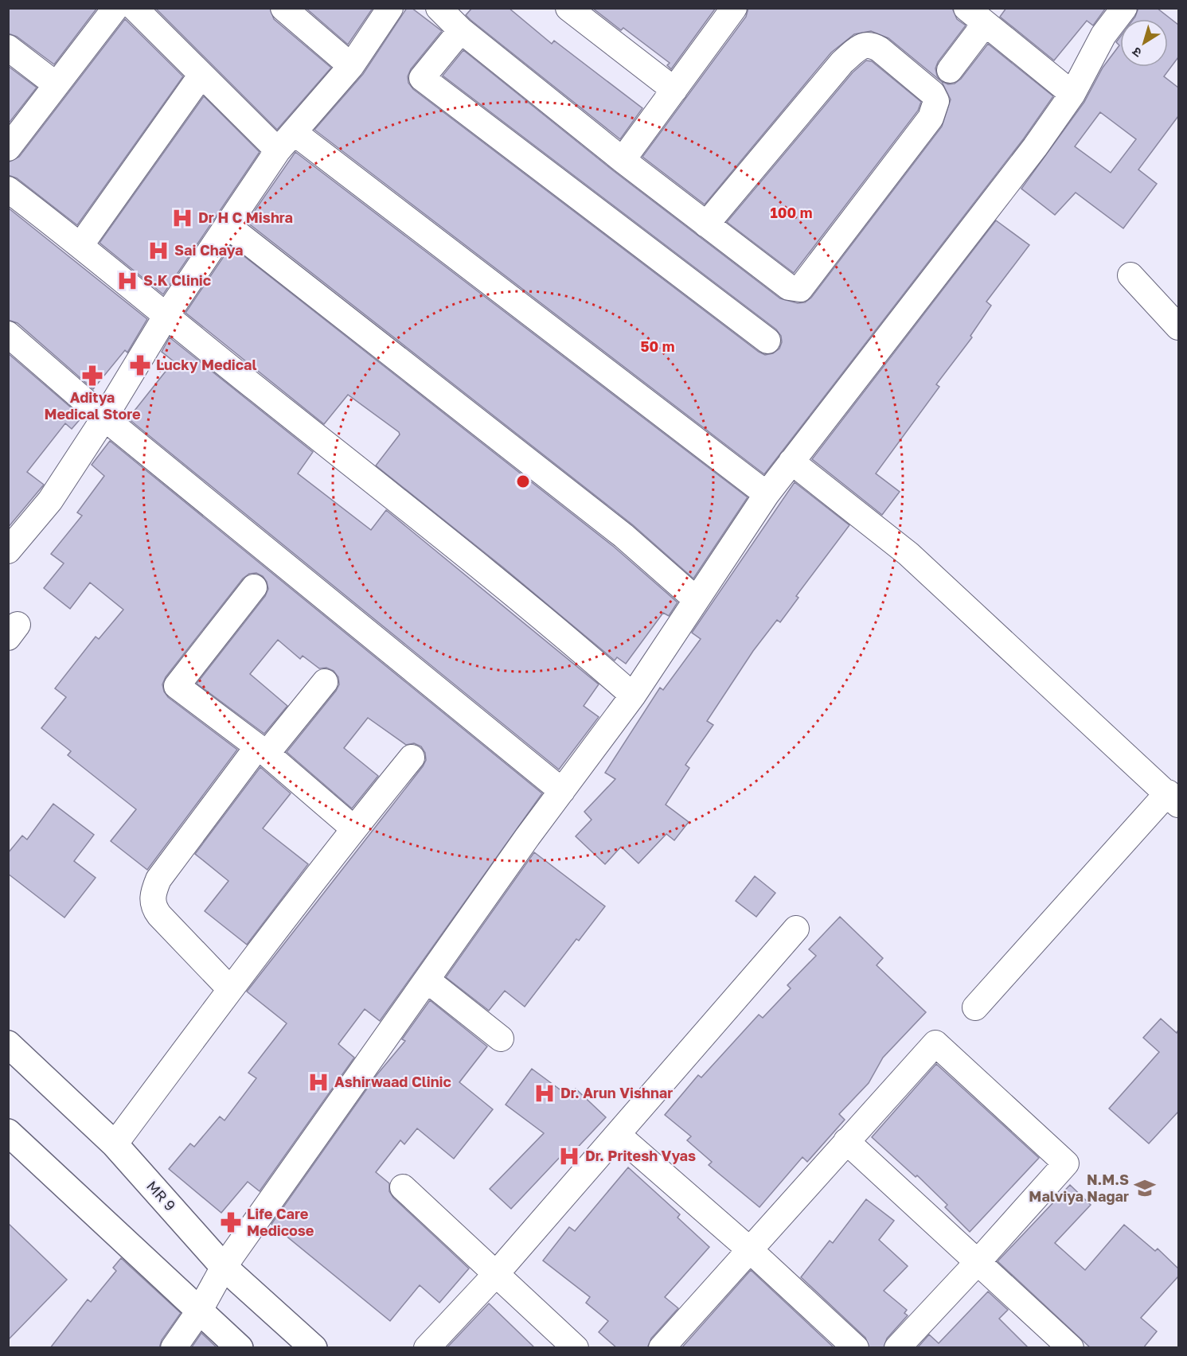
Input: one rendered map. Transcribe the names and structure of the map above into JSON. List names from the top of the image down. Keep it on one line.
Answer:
{"streets":{"main road":["MR 9"]},"places":{"hospital":["Dr H C Mishra","Sai Chaya","S.K Clinic","Ashirwaad Clinic","Dr. Arun Vishnar","Dr. Pritesh Vyas"],"pharmacy":["Lucky Medical","Aditya Medical Store","Life Care Medicose"],"school or university":["N.M.S Malviya Nagar"]},"north":"bottom left","rings":["100 m","50 m"]}
